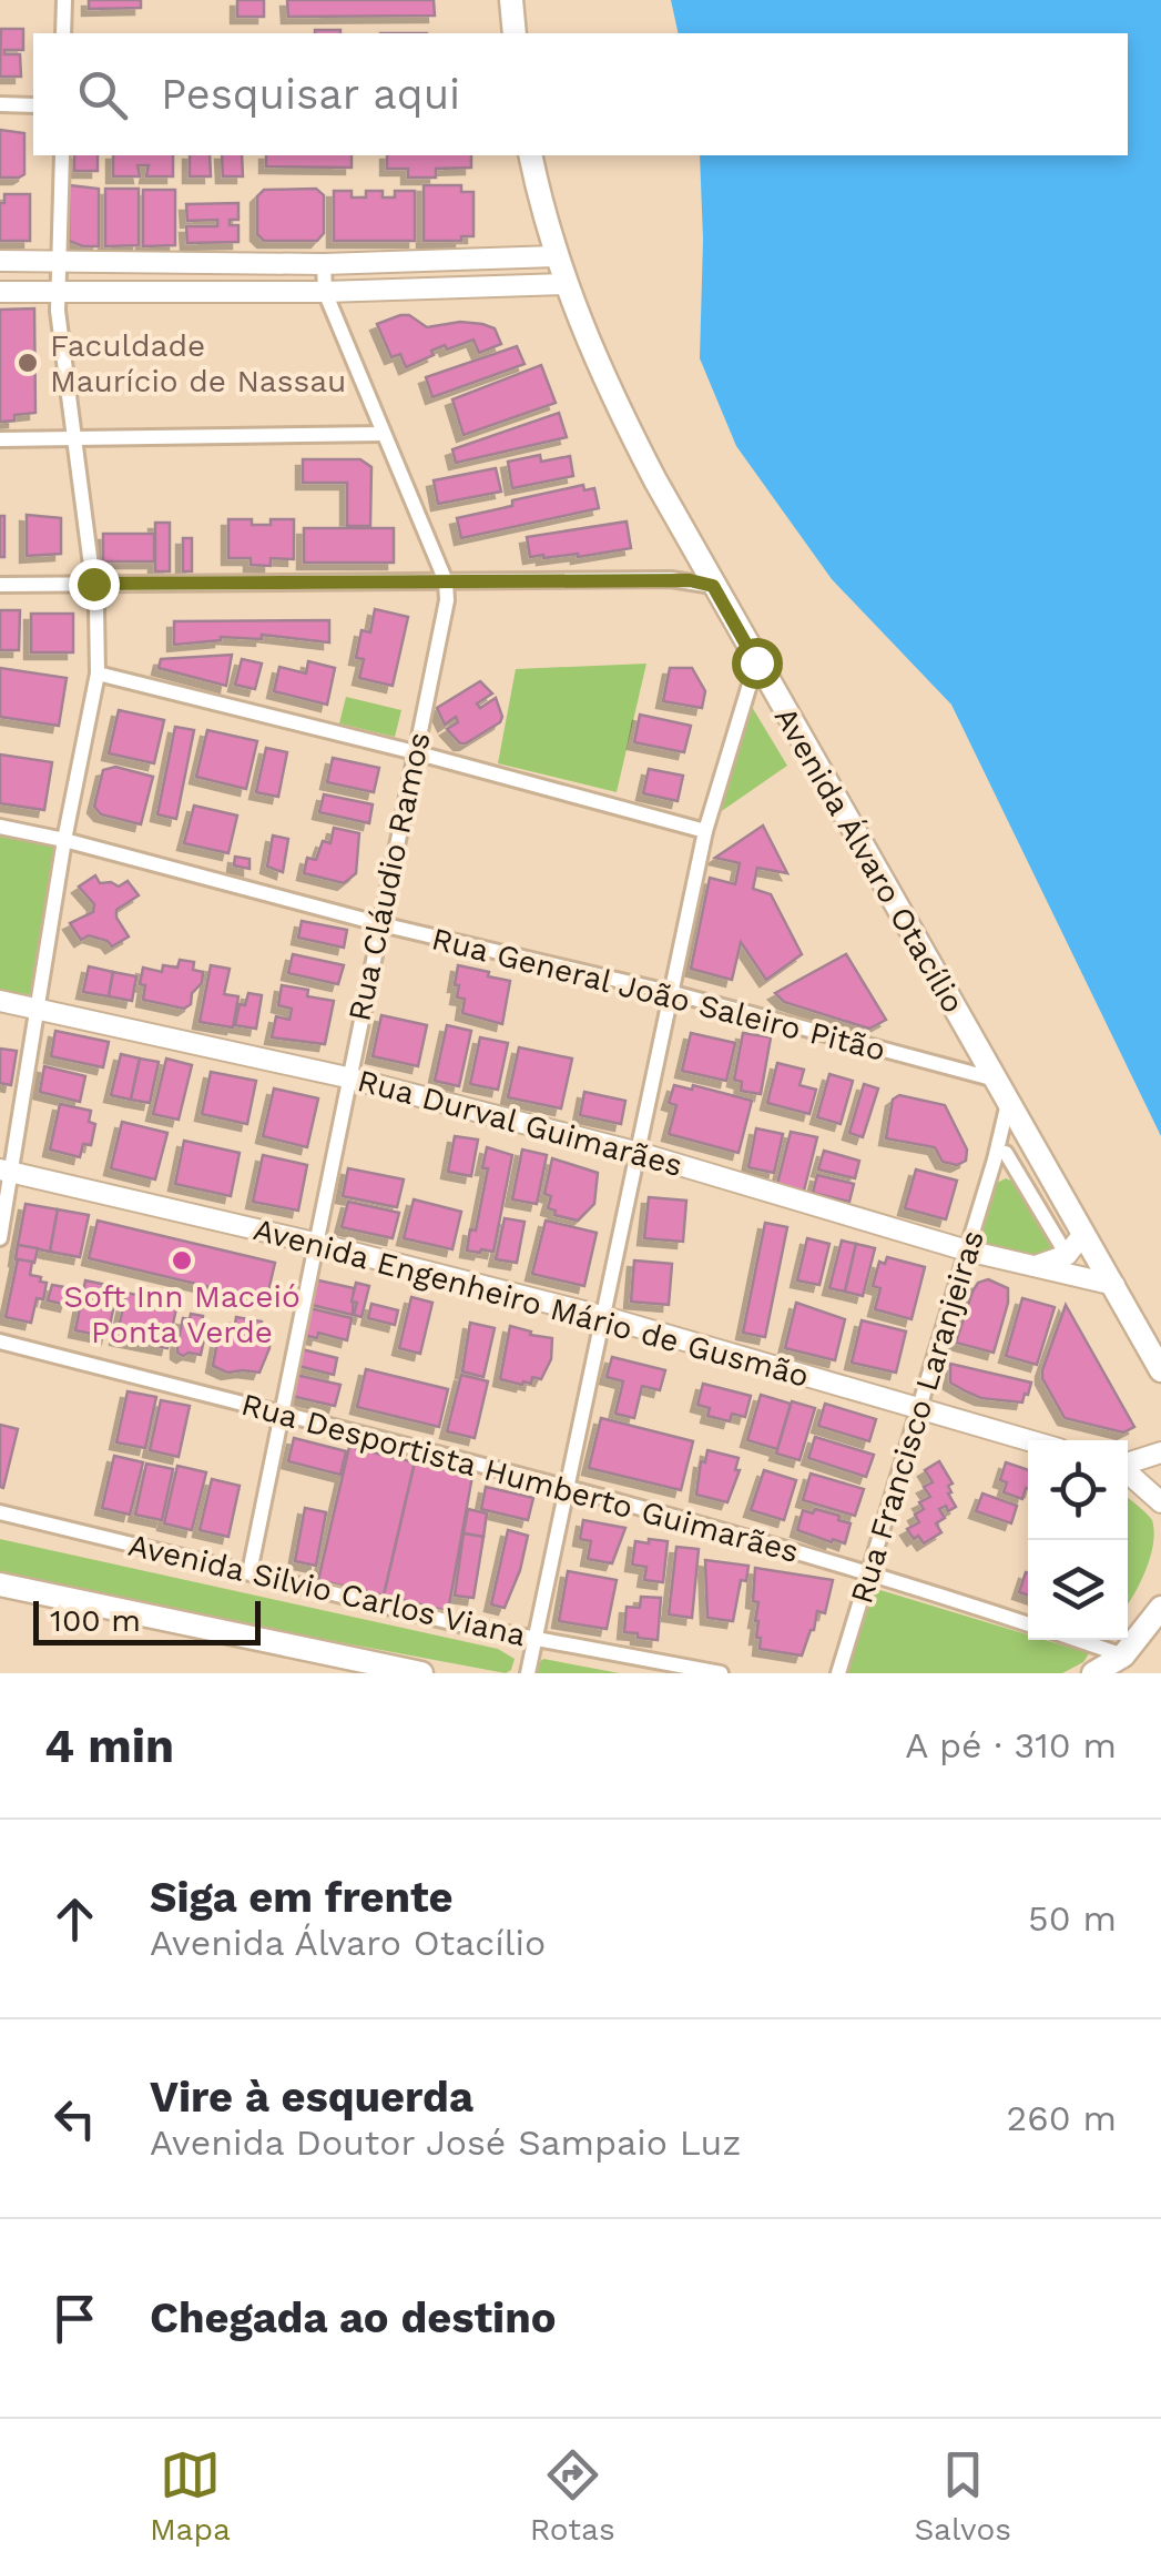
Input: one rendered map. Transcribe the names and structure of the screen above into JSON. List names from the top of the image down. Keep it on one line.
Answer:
{"streets":{"main road":["Avenida Álvaro Otacílio","Avenida Silvio Carlos Viana"],"street":["Rua Cláudio Ramos","Rua General João Saleiro Pitão","Rua Durval Guimarães","Avenida Engenheiro Mário de Gusmão","Rua Francisco Laranjeiras","Rua Desportista Humberto Guimarães"]},"crossings":[["Avenida Álvaro Otacílio","Rua General João Saleiro Pitão"],["Avenida Álvaro Otacílio","Rua Durval Guimarães"],["Avenida Álvaro Otacílio","Rua Francisco Laranjeiras"],["Rua Cláudio Ramos","Rua General João Saleiro Pitão"],["Rua Cláudio Ramos","Rua Durval Guimarães"],["Rua Cláudio Ramos","Avenida Engenheiro Mário de Gusmão"],["Rua Cláudio Ramos","Rua Desportista Humberto Guimarães"],["Rua Cláudio Ramos","Avenida Silvio Carlos Viana"],["Rua Durval Guimarães","Rua Francisco Laranjeiras"],["Avenida Engenheiro Mário de Gusmão","Rua Francisco Laranjeiras"],["Rua Francisco Laranjeiras","Rua Desportista Humberto Guimarães"]],"places":["Faculdade Maurício de Nassau","Soft Inn Maceió Ponta Verde"],"scale_bar":"100 m","page":{"search":"Pesquisar aqui","scale":"100 m","heading":["4 min","A pé · 310 m"],"list":[["Siga em frente","Avenida Álvaro Otacílio","50 m"],["Vire à esquerda","Avenida Doutor José Sampaio Luz","260 m"],"Chegada ao destino"],"nav":["Mapa","Rotas","Salvos"]}}
